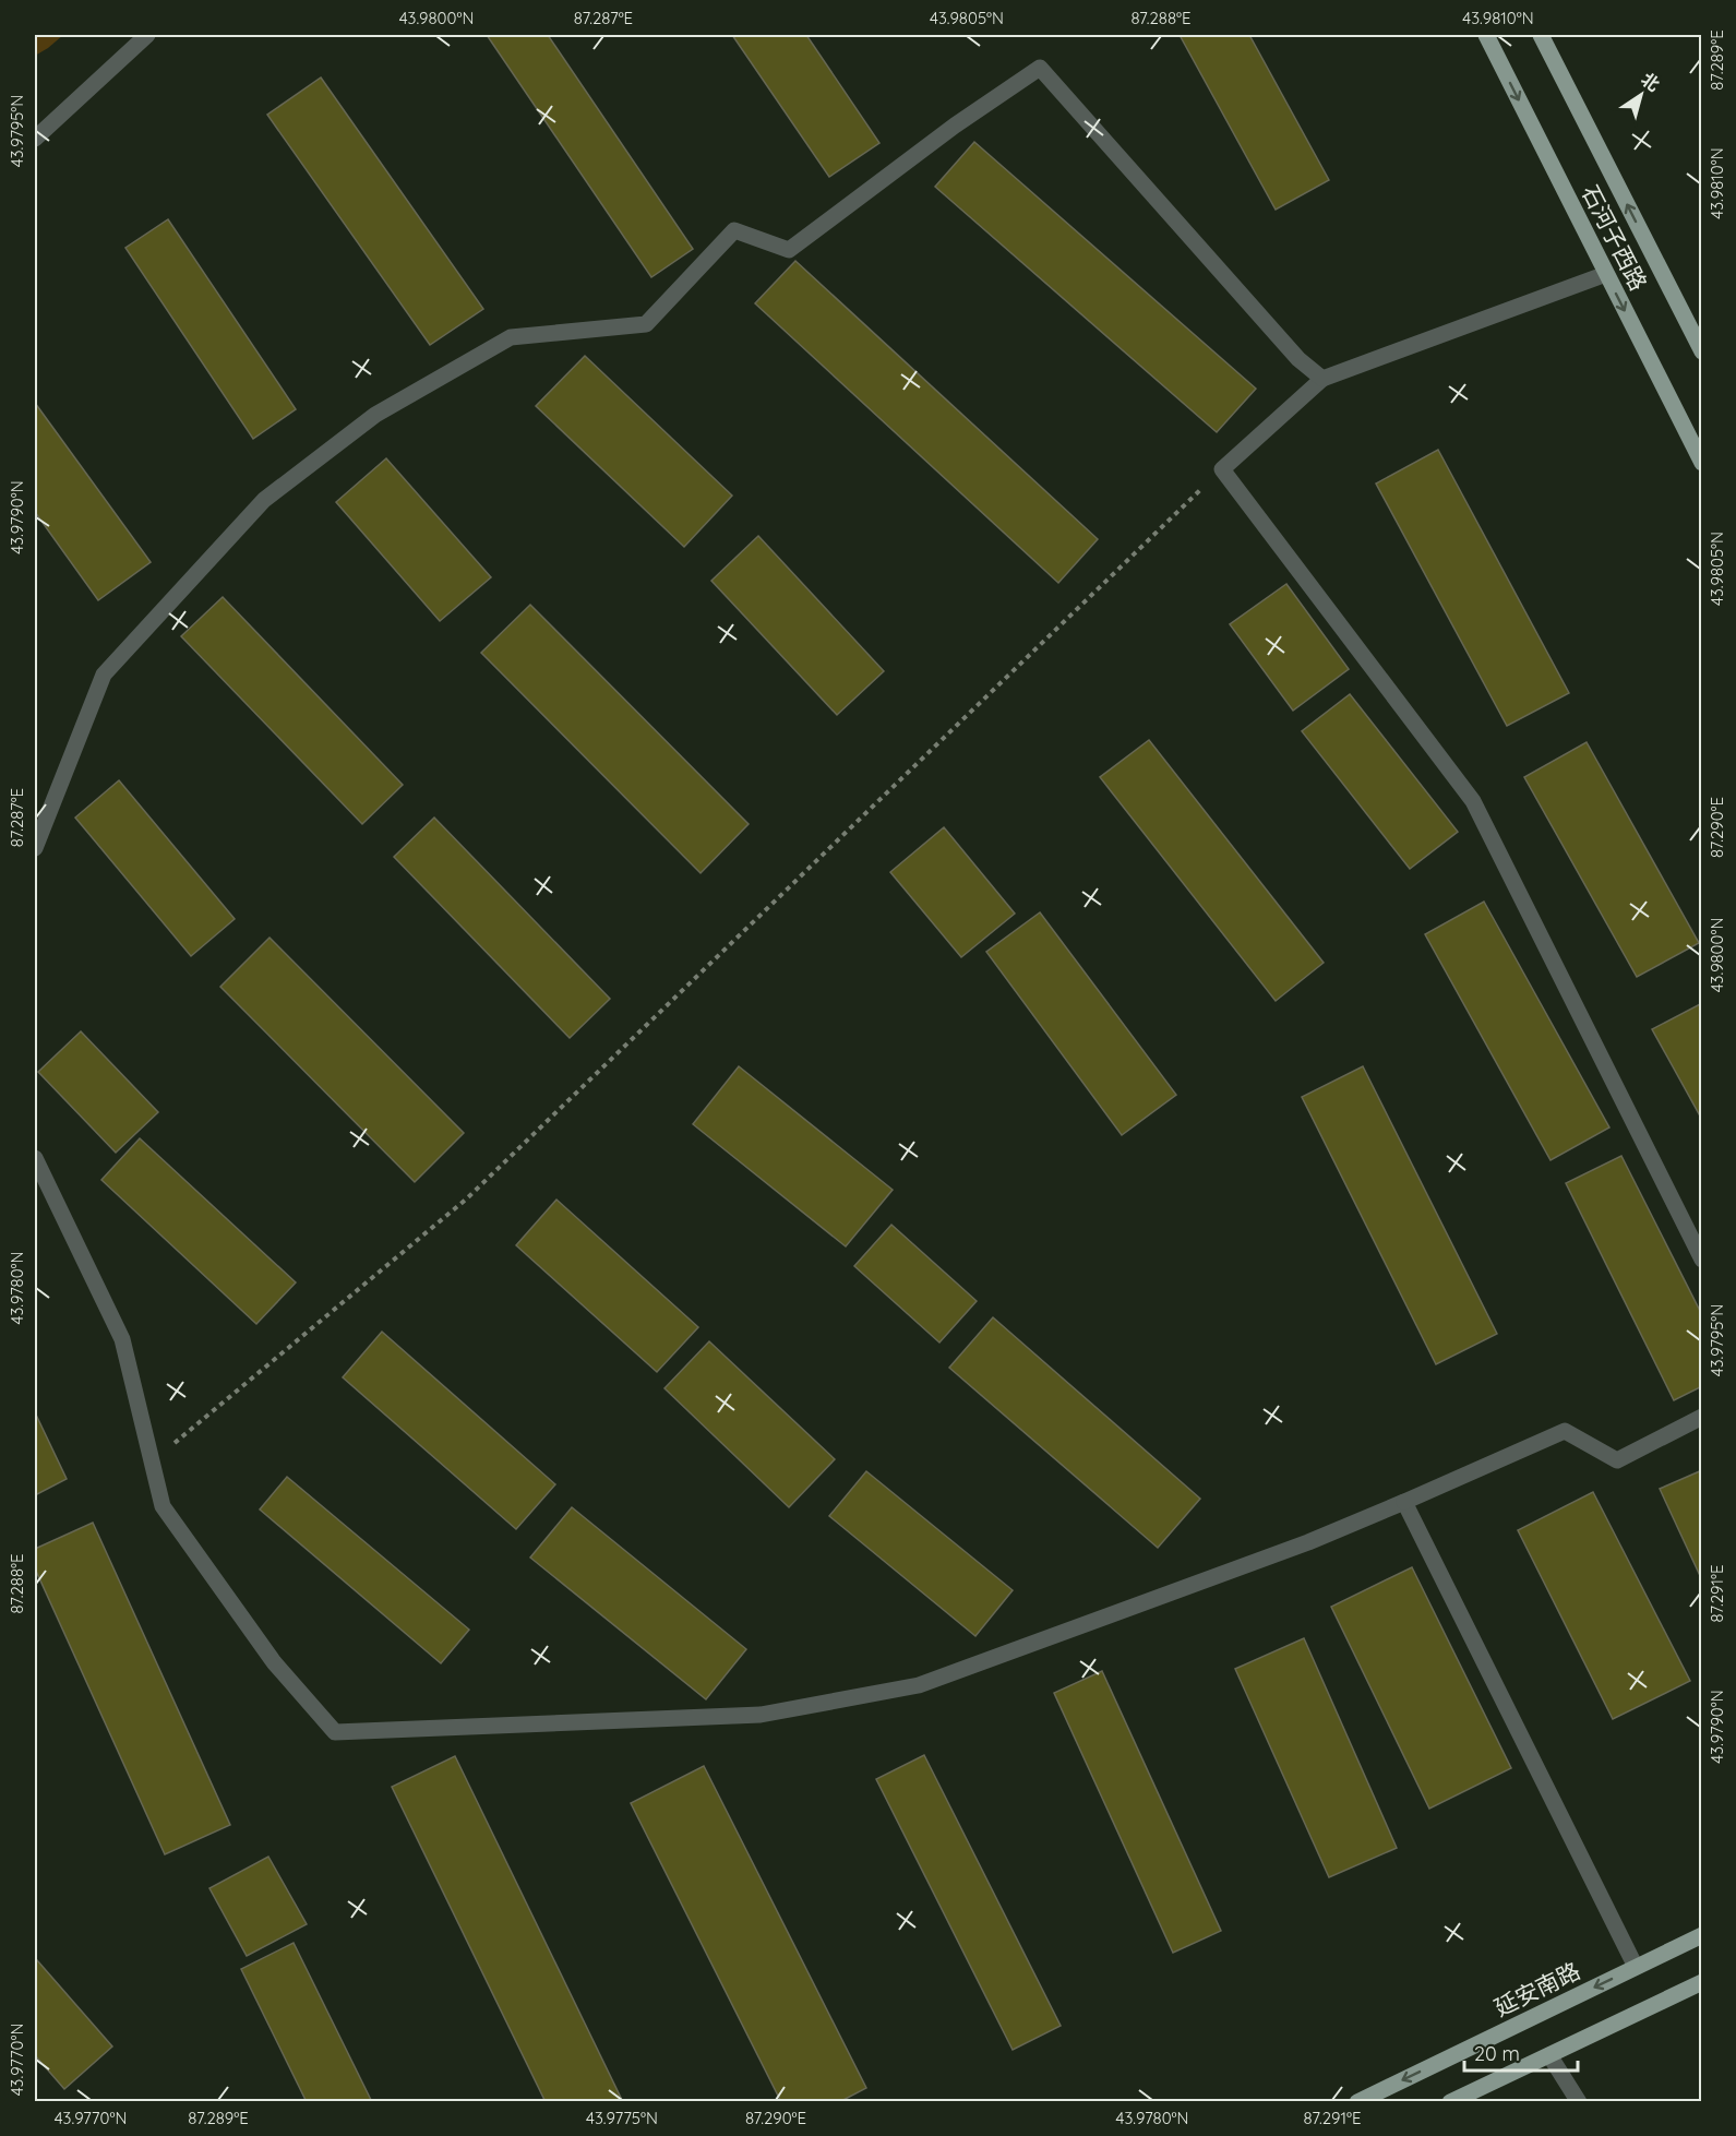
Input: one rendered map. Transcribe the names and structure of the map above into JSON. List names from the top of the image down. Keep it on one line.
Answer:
{"streets":{"main road":["石河子西路","延安南路"]},"scale_bar":"20 m","north":"top right","coordinates":["43.9800°N","87.287°E","43.9805°N","87.288°E","43.9810°N","87.289°E","43.9795°N","43.9790°N","87.290°E","43.9780°N","87.291°E","43.9770°N","43.9775°N"]}
